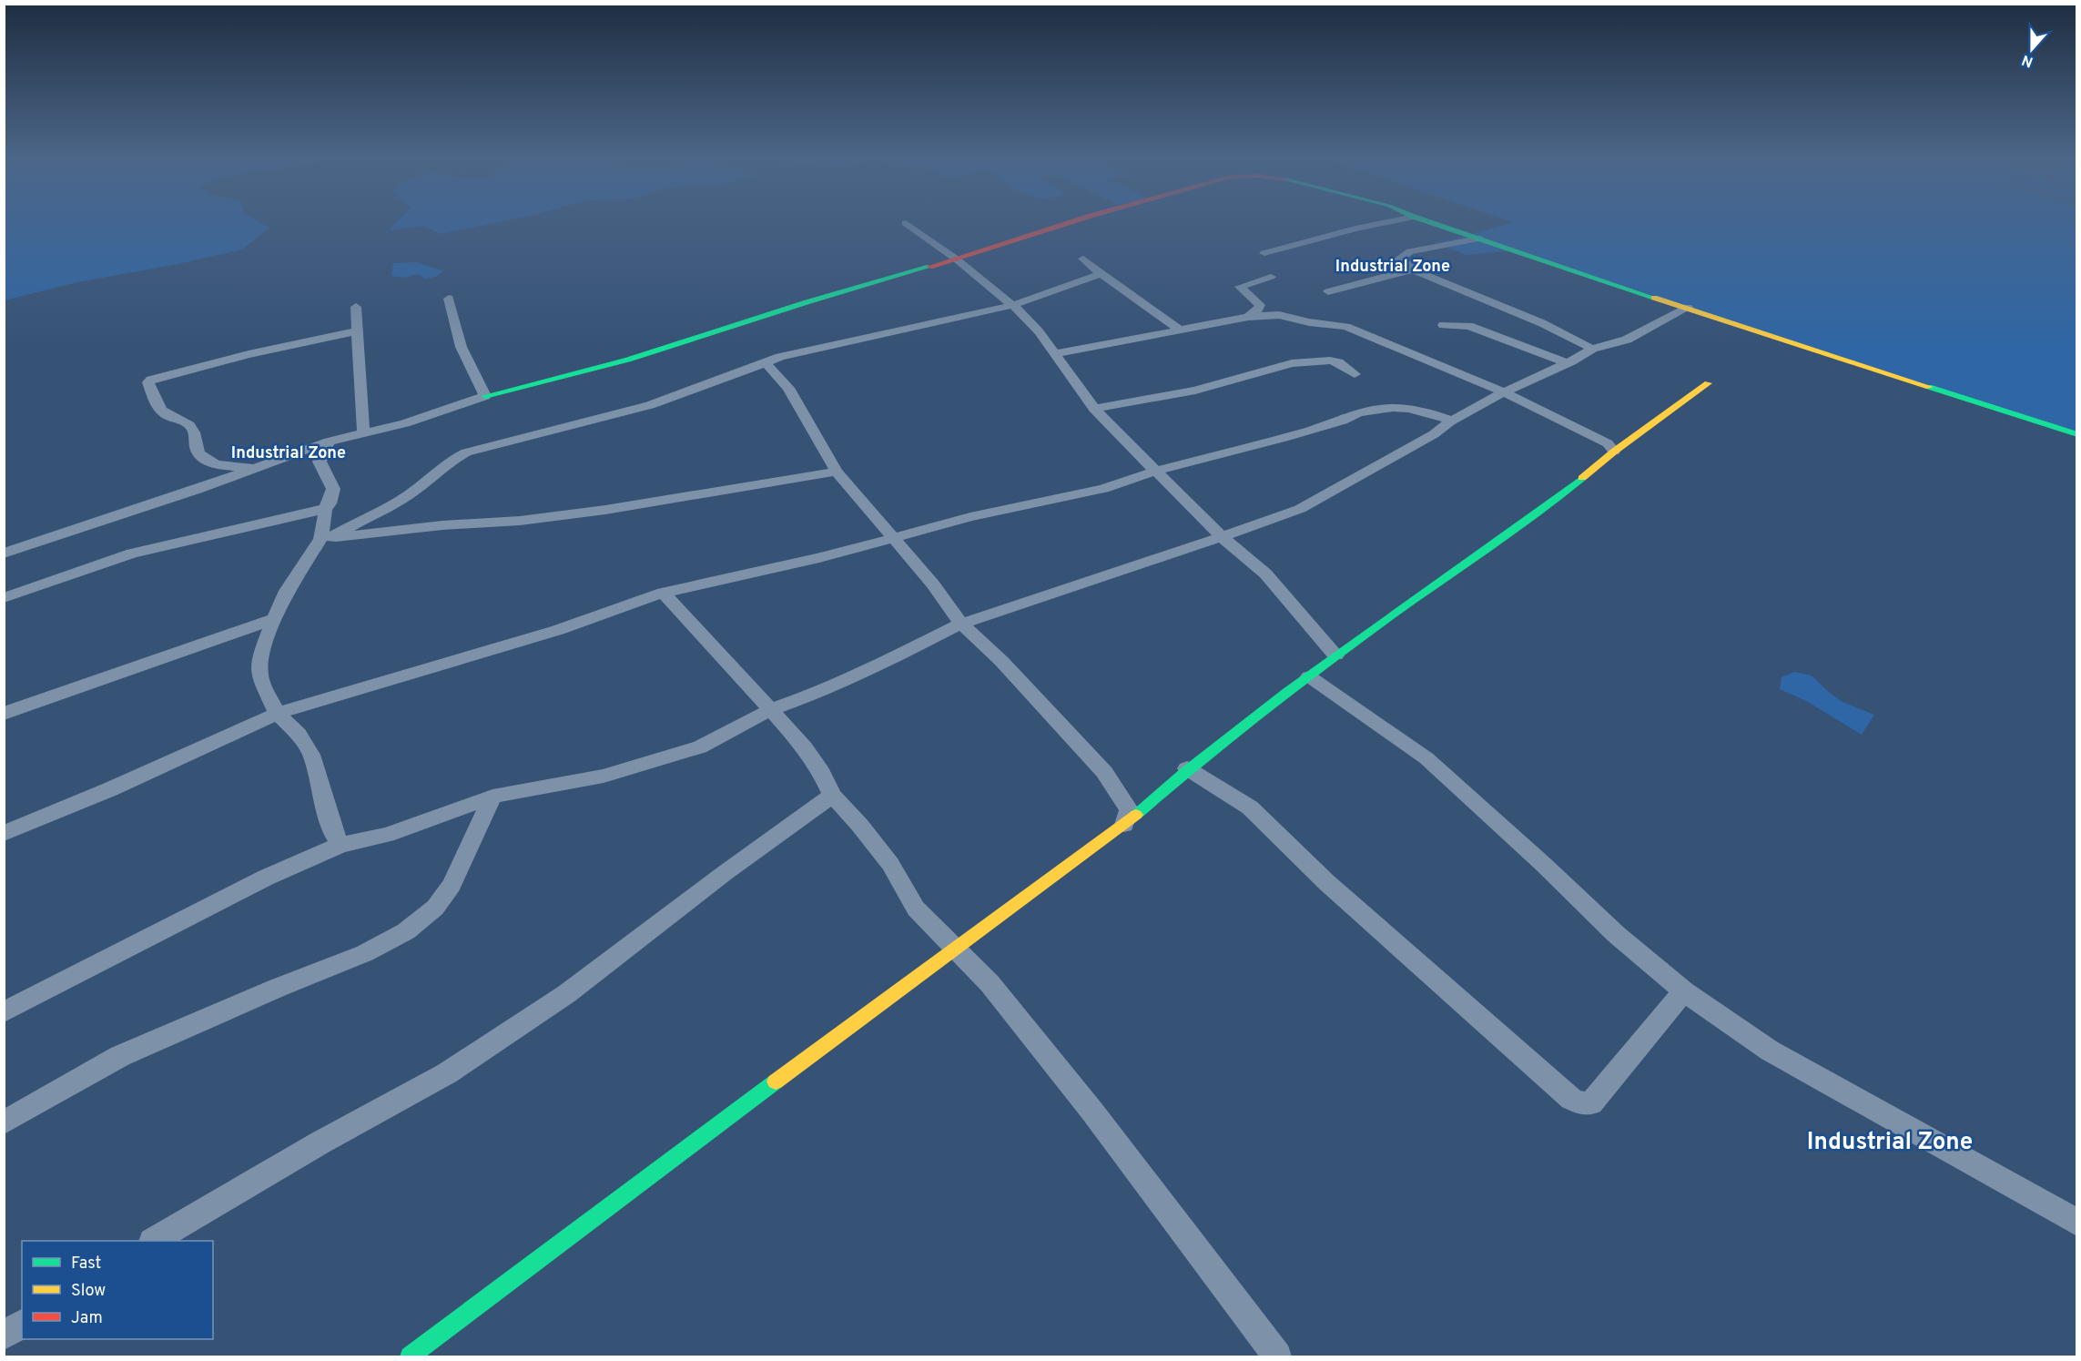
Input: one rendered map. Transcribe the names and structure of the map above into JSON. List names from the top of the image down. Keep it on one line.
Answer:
{"districts":["Industrial Zone","Industrial Zone","Industrial Zone"],"legend":["Fast","Slow","Jam"],"north":"bottom"}
